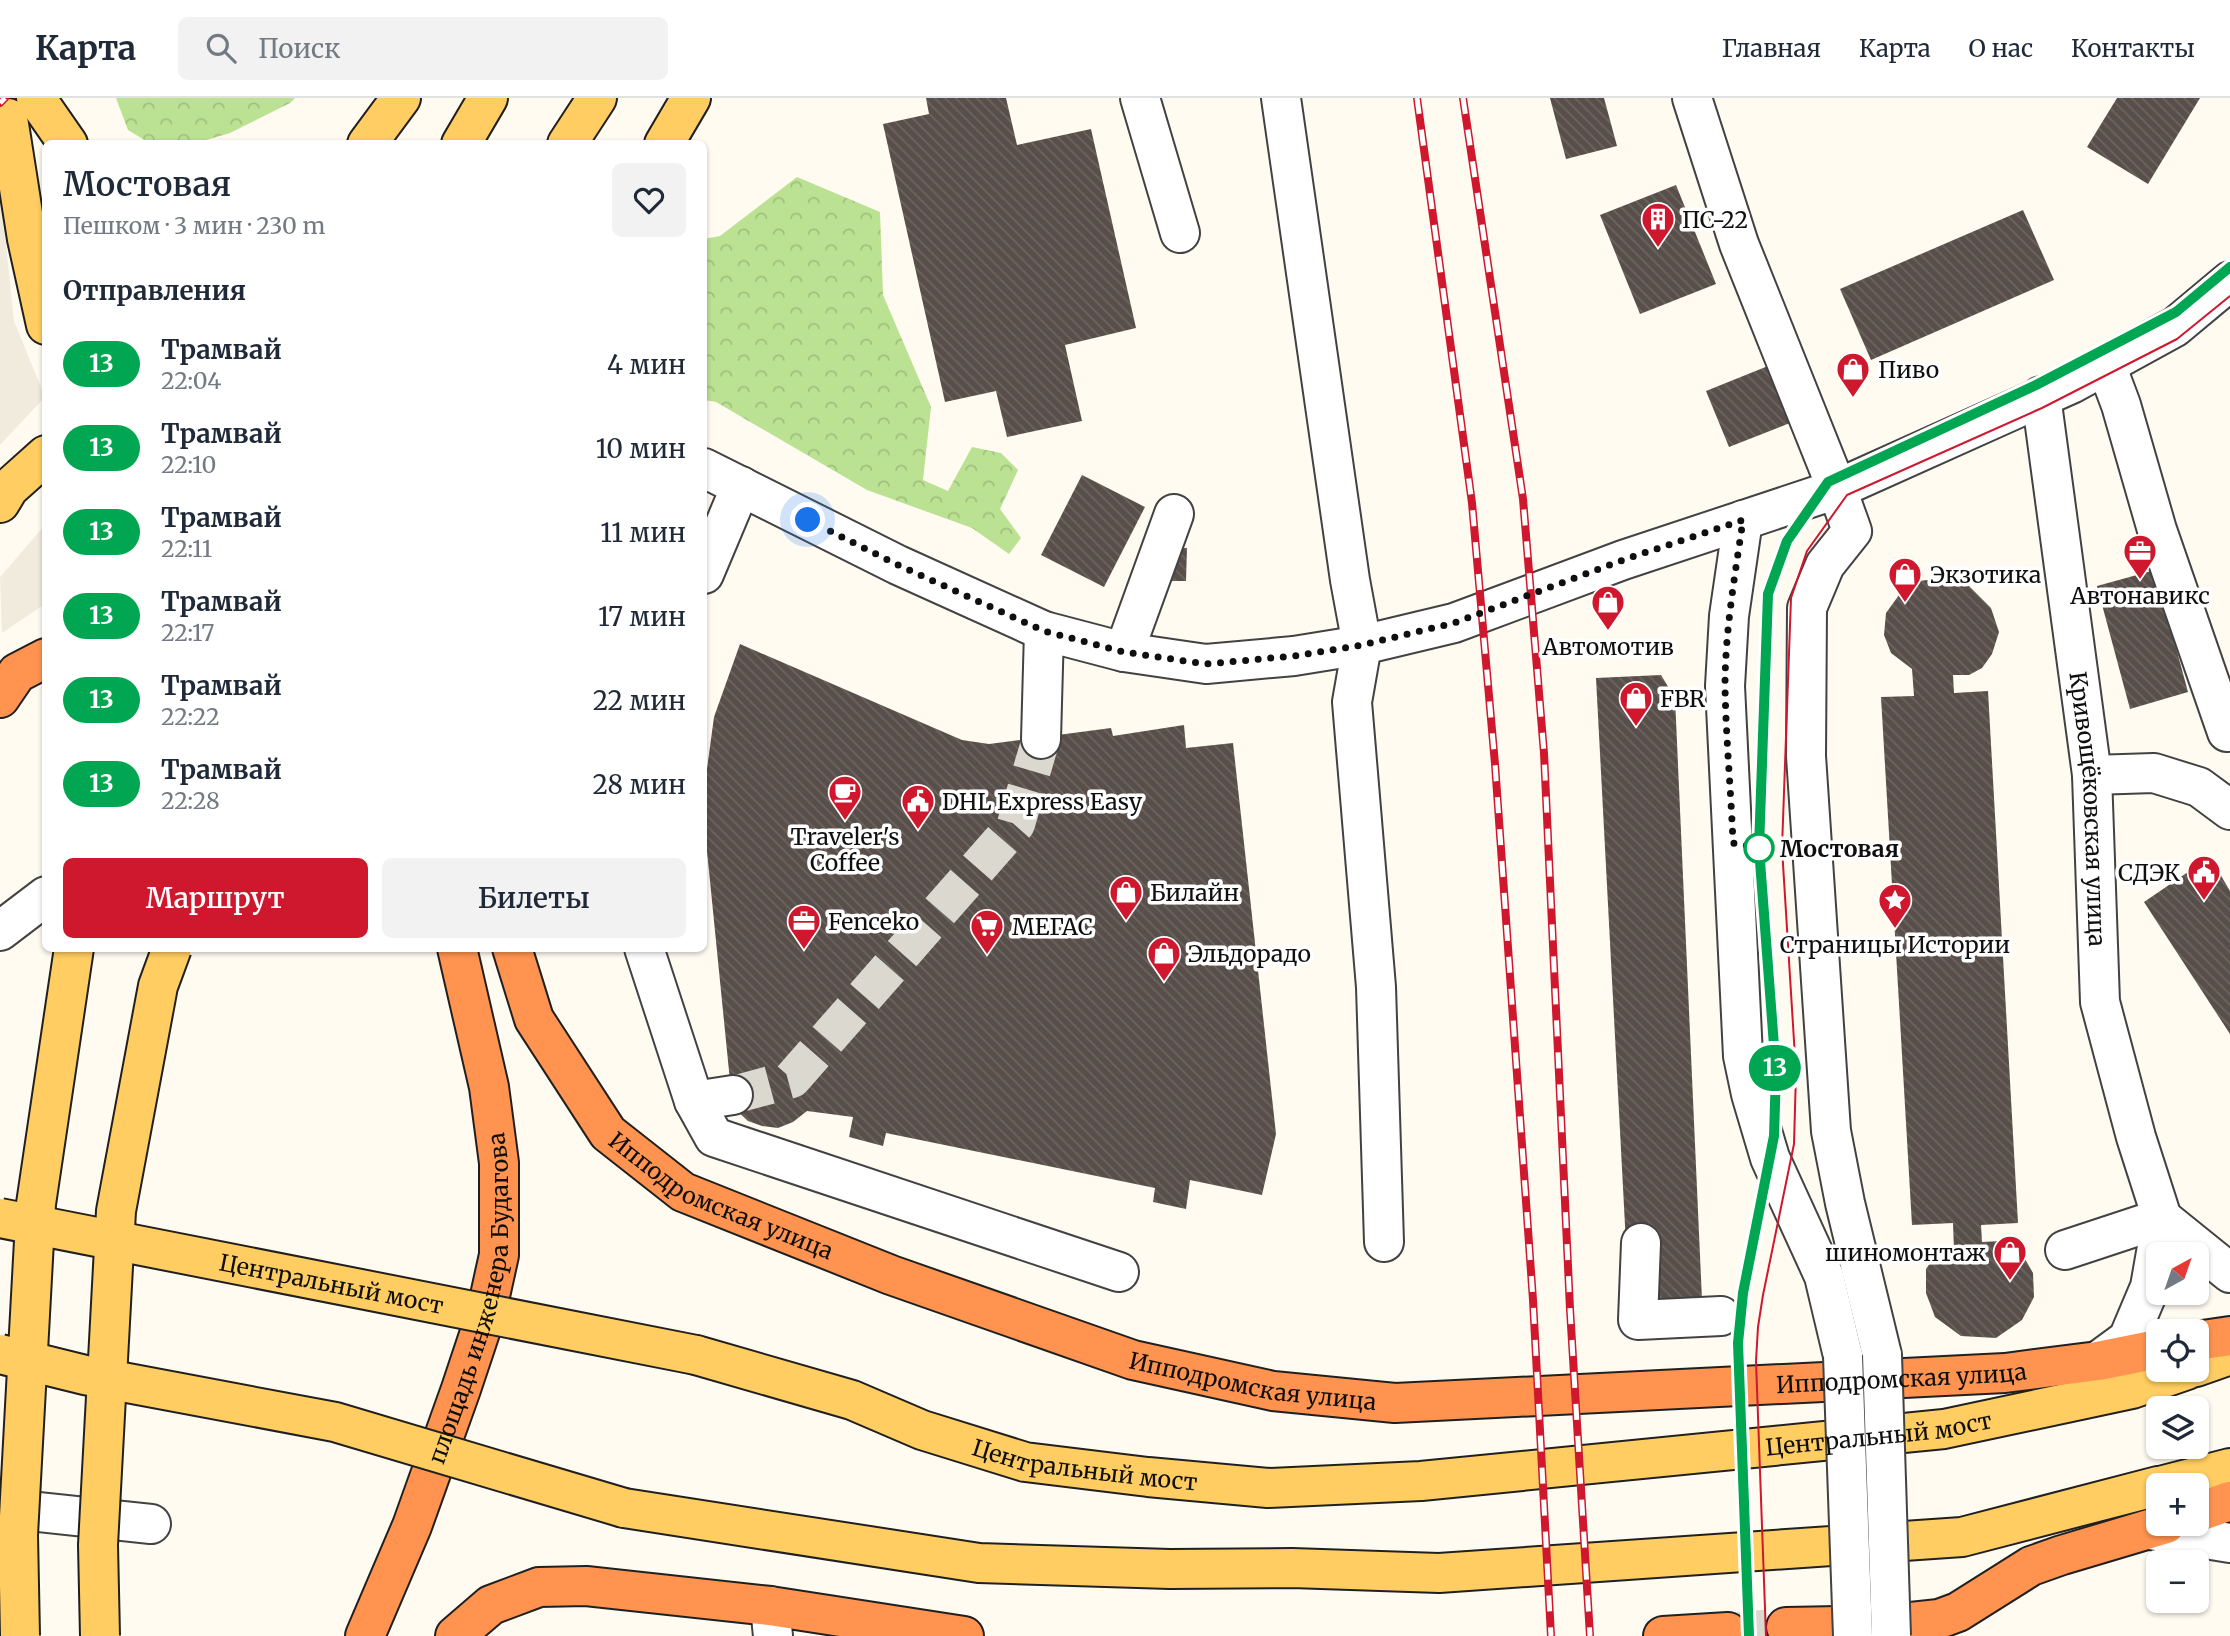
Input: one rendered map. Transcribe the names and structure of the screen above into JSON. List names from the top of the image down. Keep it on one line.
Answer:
{"streets":{"highway":["Ипподромская улица","площадь инженера Будагова"],"main road":["Центральный мост"],"street":["Кривощёковская улица"]},"places":{"building":["ПС-22"],"shop":["Пиво","Экзотика","Автомотив","FBR","Билайн","Эльдорадо","шиномонтаж"],"office":["Автонавикс","Fenceko"],"cafe":["Traveler's Coffee"],"public building":["DHL Express Easy","СДЭК"],"other":["Мостовая"],"place":["Страницы Истории"],"supermarket":["МЕГАС"]},"lines":["tram line 13"],"north":"top right","page":{"header":"Карта","search":"Поиск","nav":["Главная","Карта","О нас","Контакты"],"on_map":"13","heading":[["Мостовая","Пешком · 3 мин · 230 m"],"Отправления"],"list":[{"mark":"13","name":"Трамвай","note":"22:04","value":"4 мин"},{"mark":"13","name":"Трамвай","note":"22:10","value":"10 мин"},{"mark":"13","name":"Трамвай","note":"22:11","value":"11 мин"},{"mark":"13","name":"Трамвай","note":"22:17","value":"17 мин"},{"mark":"13","name":"Трамвай","note":"22:22","value":"22 мин"},{"mark":"13","name":"Трамвай","note":"22:28","value":"28 мин"}],"buttons":["Маршрут","Билеты"],"map_buttons":["+","−"]}}
